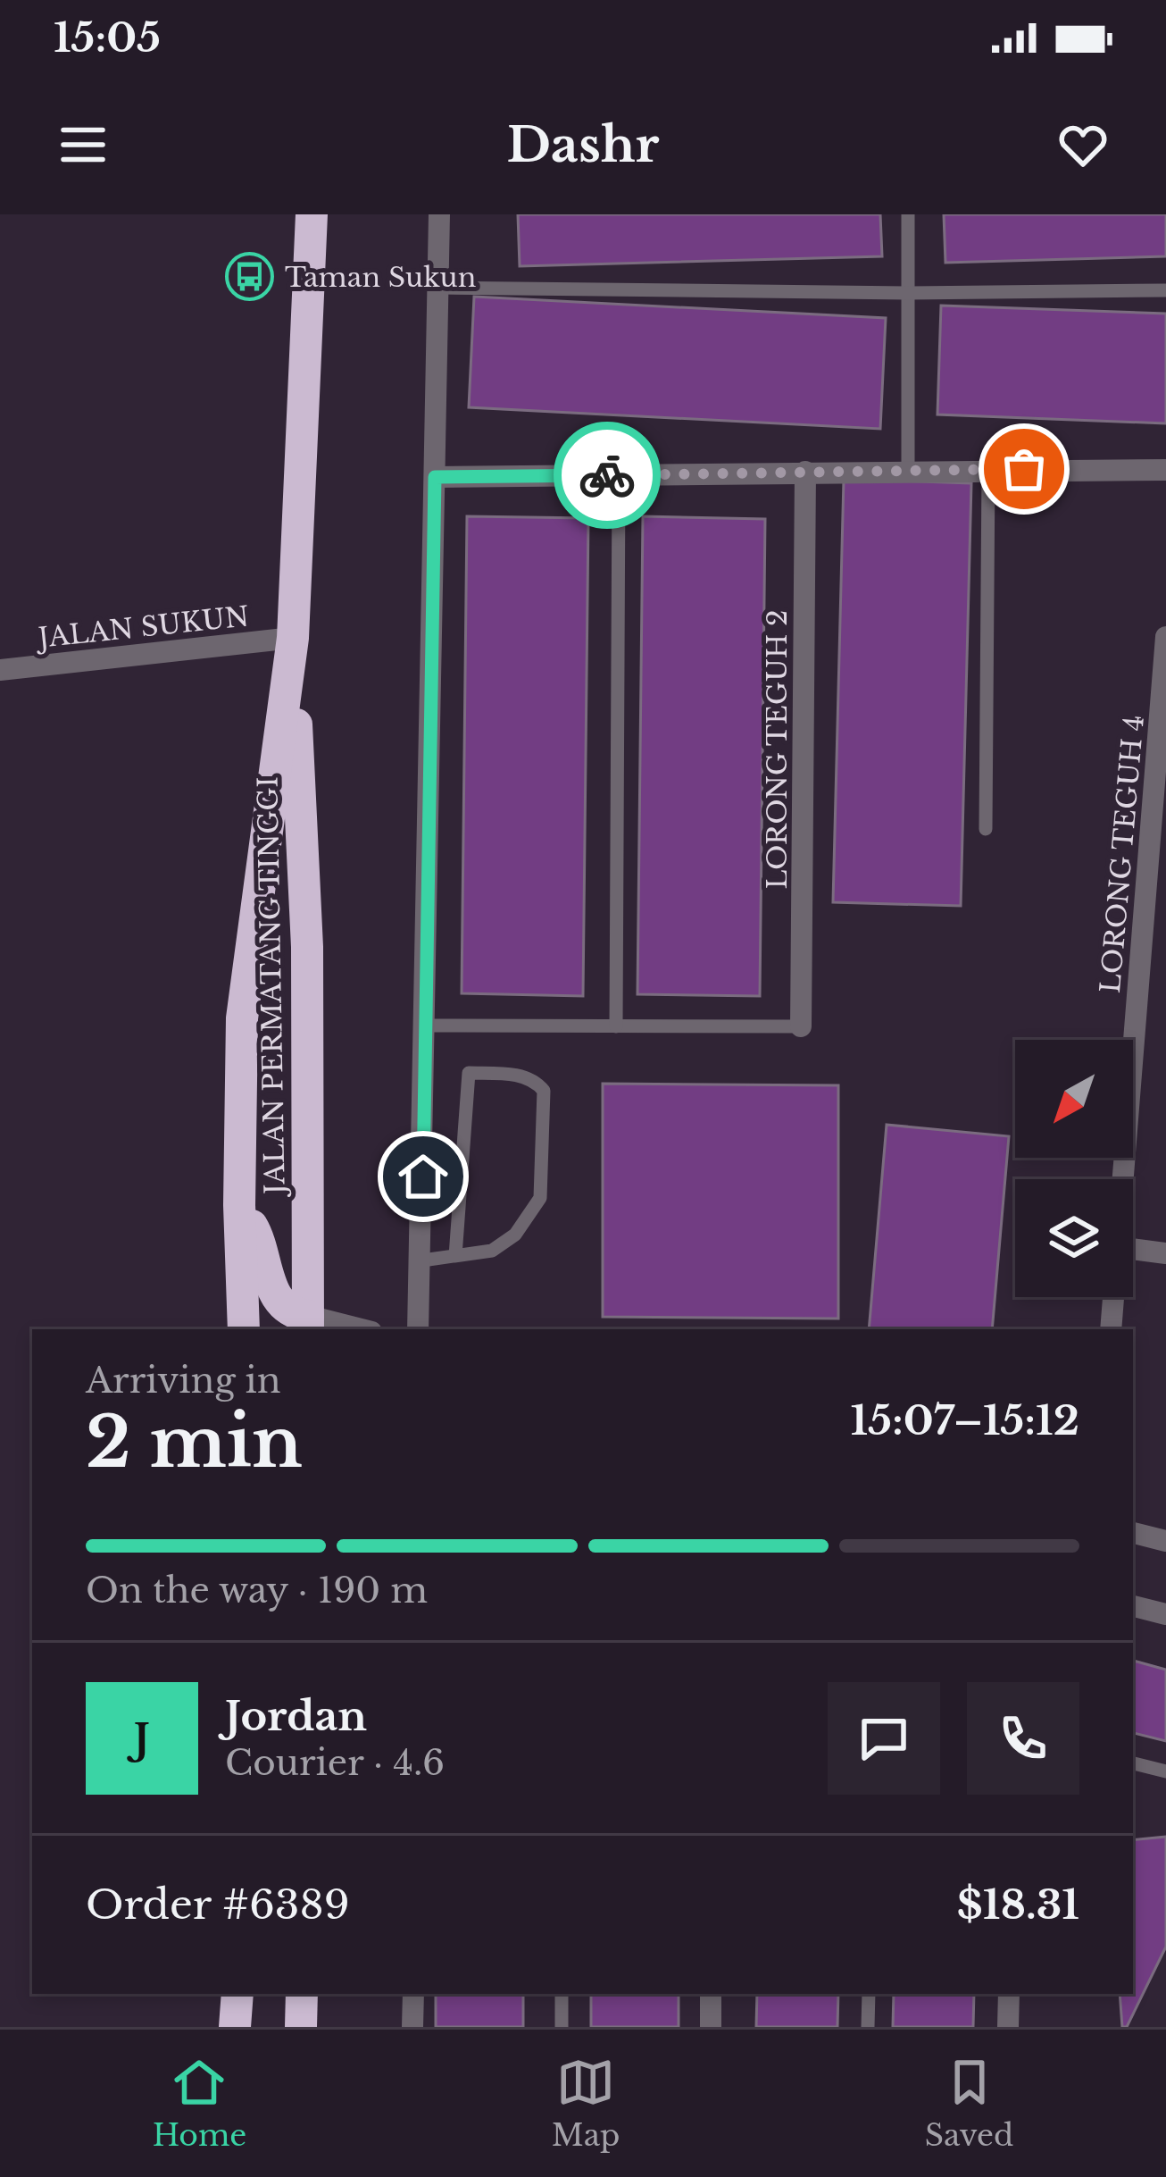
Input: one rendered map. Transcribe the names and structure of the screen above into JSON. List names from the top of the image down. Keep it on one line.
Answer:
{"streets":{"highway":["JALAN PERMATANG TINGGI"],"street":["JALAN SUKUN","LORONG TEGUH 2","LORONG TEGUH 4"]},"crossings":[["JALAN SUKUN","JALAN PERMATANG TINGGI"]],"places":{"bus stop":["Taman Sukun"]},"north":"bottom left","page":{"status":"15:05","header":"Dashr","heading":["2 min","Arriving in","15:07–15:12"],"panel":["Jordan","Courier · 4.6","Order #6389","$18.31"],"bar":"On the way · 190 m","round":"J","tabs":["Home","Map","Saved"]}}
